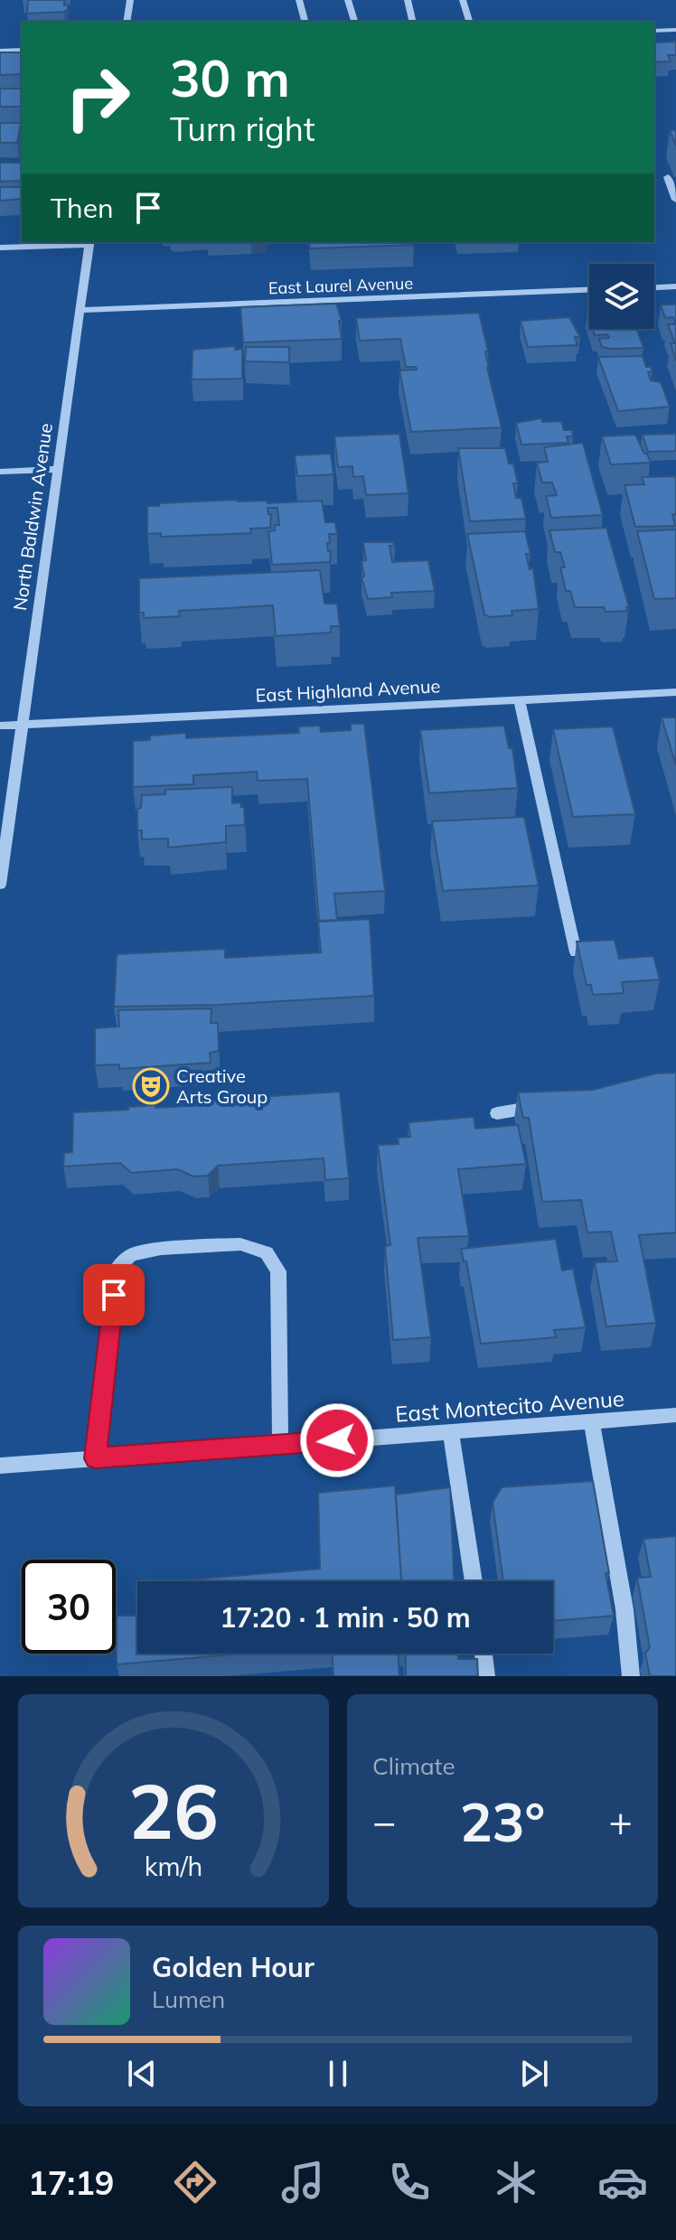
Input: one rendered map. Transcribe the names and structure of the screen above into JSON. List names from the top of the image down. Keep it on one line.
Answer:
{"streets":{"street":["East Laurel Avenue","North Baldwin Avenue","East Highland Avenue","East Montecito Avenue"]},"crossings":[["East Laurel Avenue","North Baldwin Avenue"],["North Baldwin Avenue","East Highland Avenue"]],"places":{"theatre":["Creative Arts Group"]},"page":{"turn":["30 m","Turn right"],"then":"Then","limit":"30","trip":"17:20 · 1 min · 50 m","tile":"Climate","heat":["−","23°","+"],"song":["Golden Hour","Lumen"],"tabs":"17:19","gauge":["26","km/h"]}}
